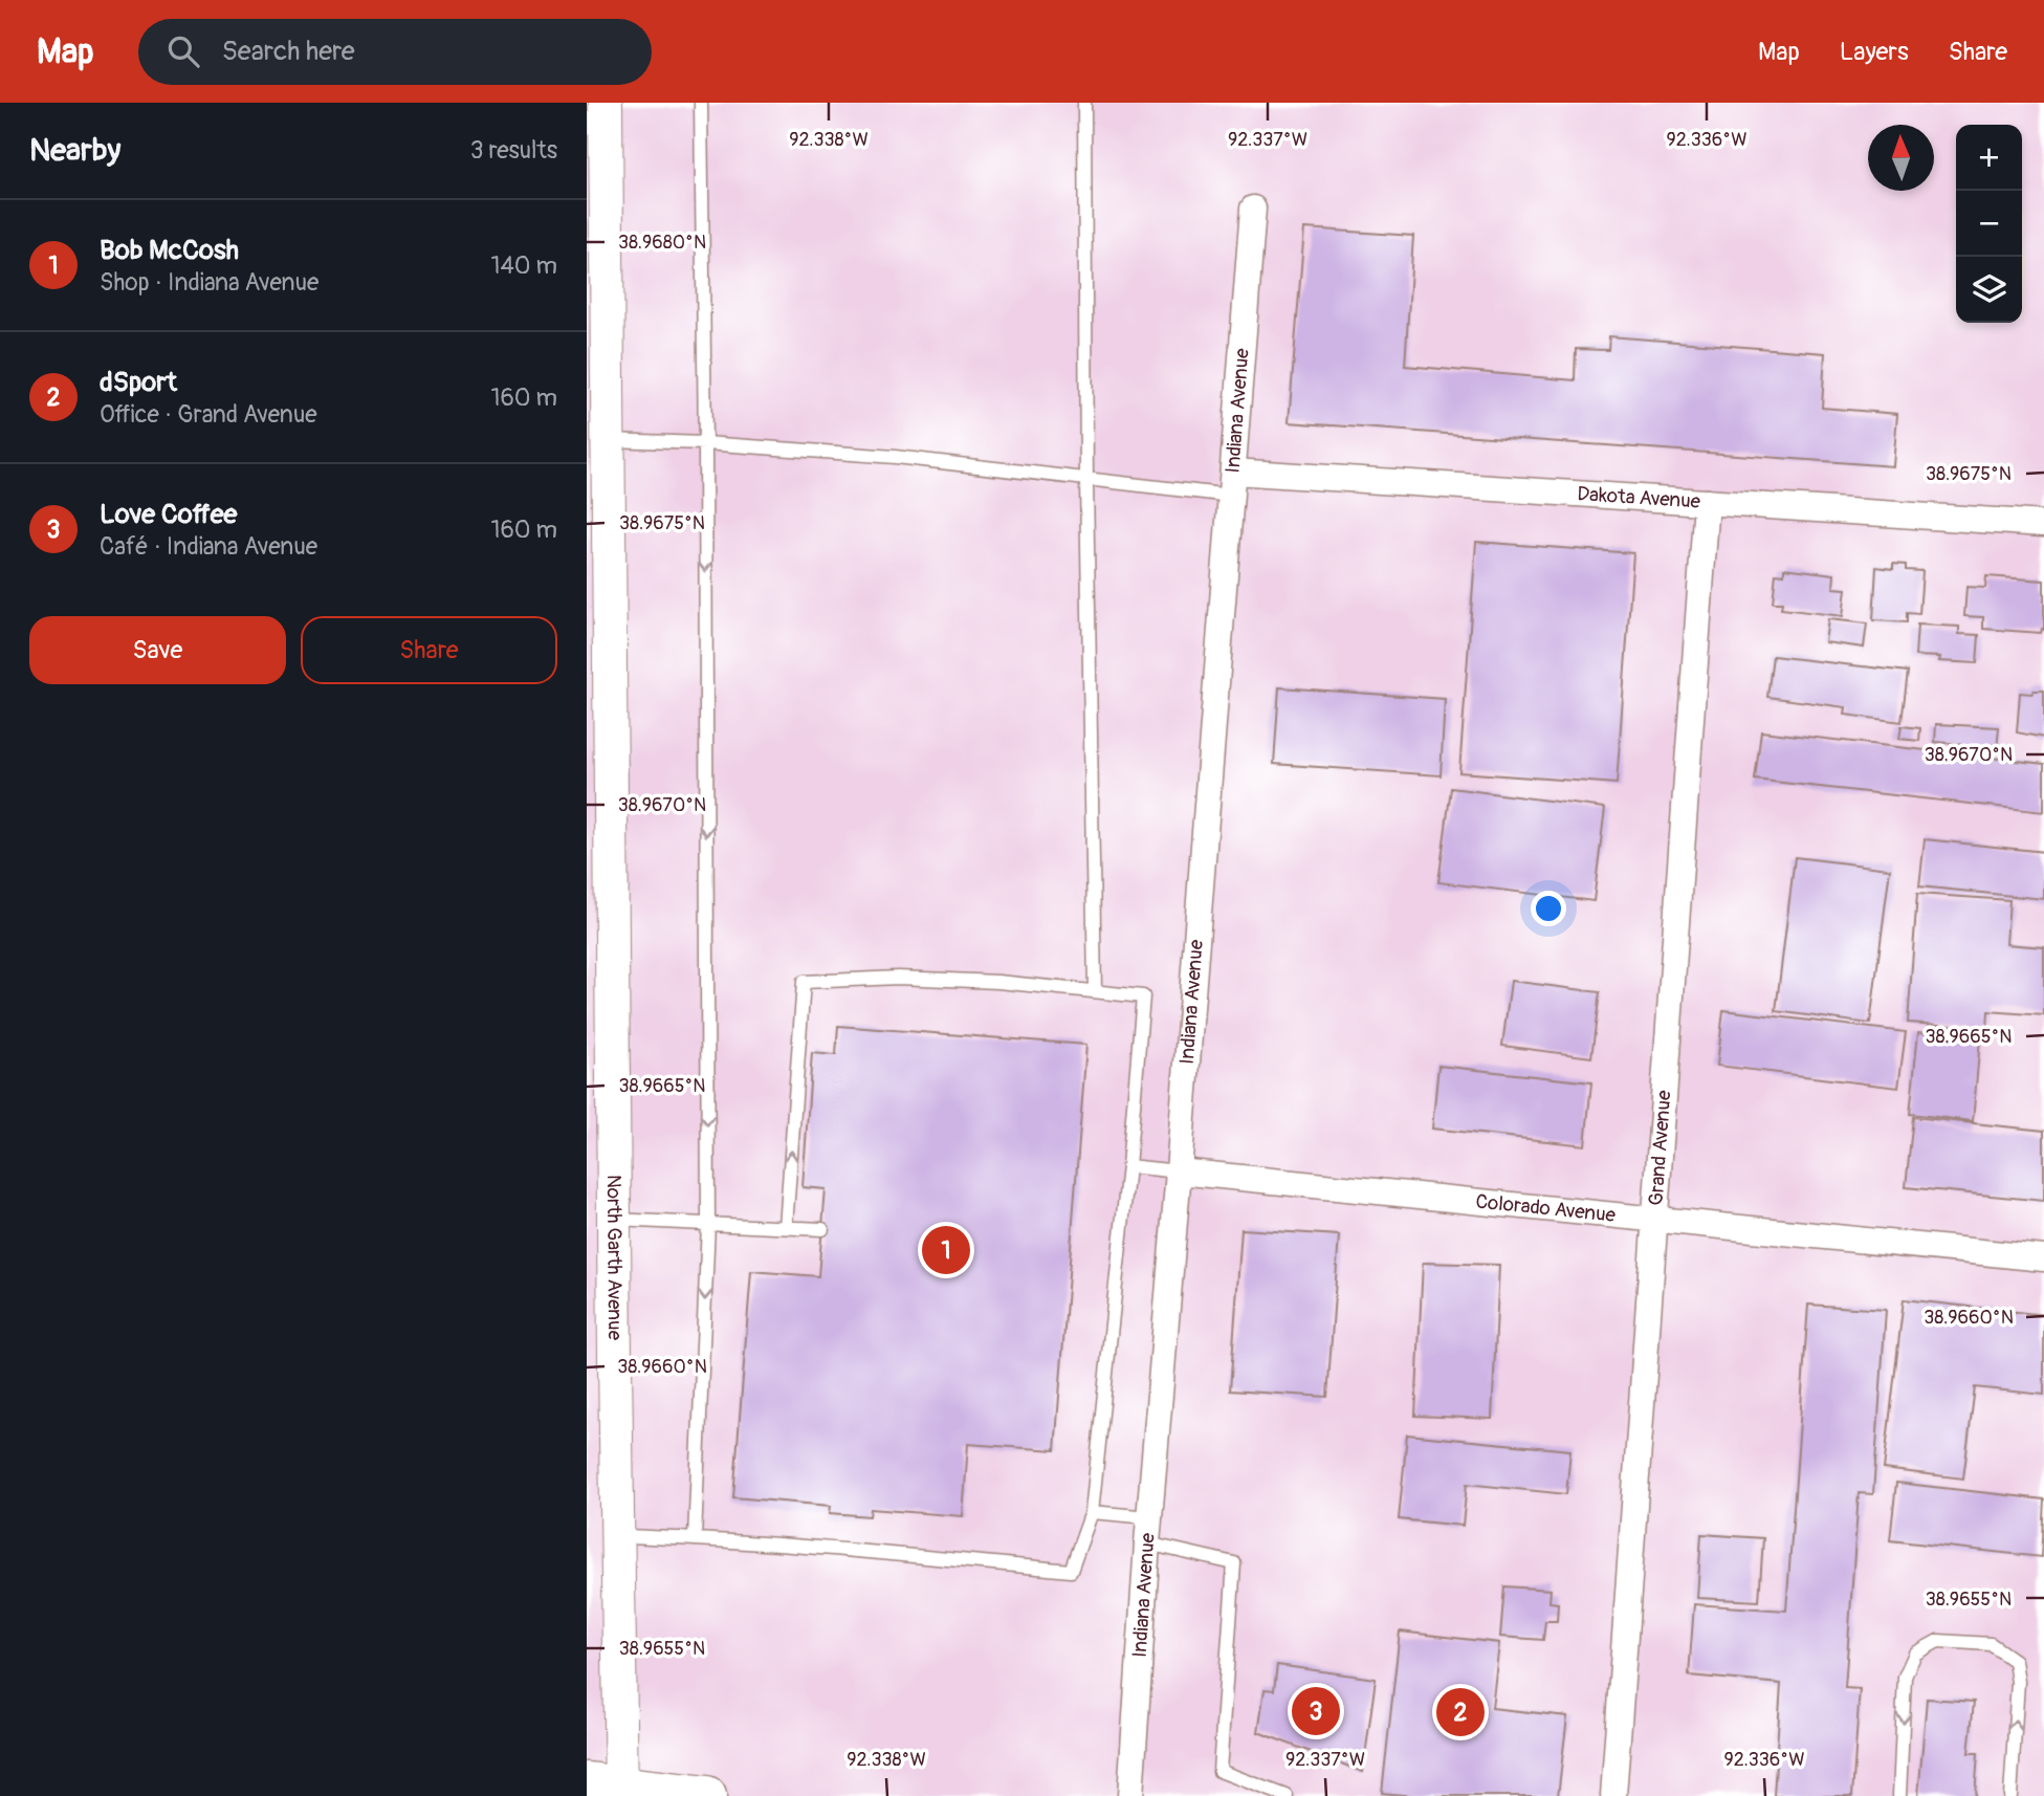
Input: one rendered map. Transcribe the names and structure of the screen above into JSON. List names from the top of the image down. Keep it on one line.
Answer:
{"streets":{"street":["Indiana Avenue","Dakota Avenue","Grand Avenue","Colorado Avenue","North Garth Avenue"]},"crossings":[["Indiana Avenue","Dakota Avenue"],["Indiana Avenue","Colorado Avenue"],["Dakota Avenue","Grand Avenue"],["Grand Avenue","Colorado Avenue"]],"north":"top","page":{"header":"Map","search":"Search here","nav":["Map","Layers","Share"],"heading":["Nearby","3 results"],"map_buttons":["+","−"],"list":[{"mark":"1","name":"Bob McCosh","note":"Shop · Indiana Avenue","value":"140 m"},{"mark":"2","name":"dSport","note":"Office · Grand Avenue","value":"160 m"},{"mark":"3","name":"Love Coffee","note":"Café · Indiana Avenue","value":"160 m"}],"buttons":["Save","Share"],"pins":["1","3","2"]},"coordinates":["92.338°W","92.337°W","92.336°W","38.9680°N","38.9675°N","38.9670°N","38.9665°N","38.9660°N","38.9655°N"]}
